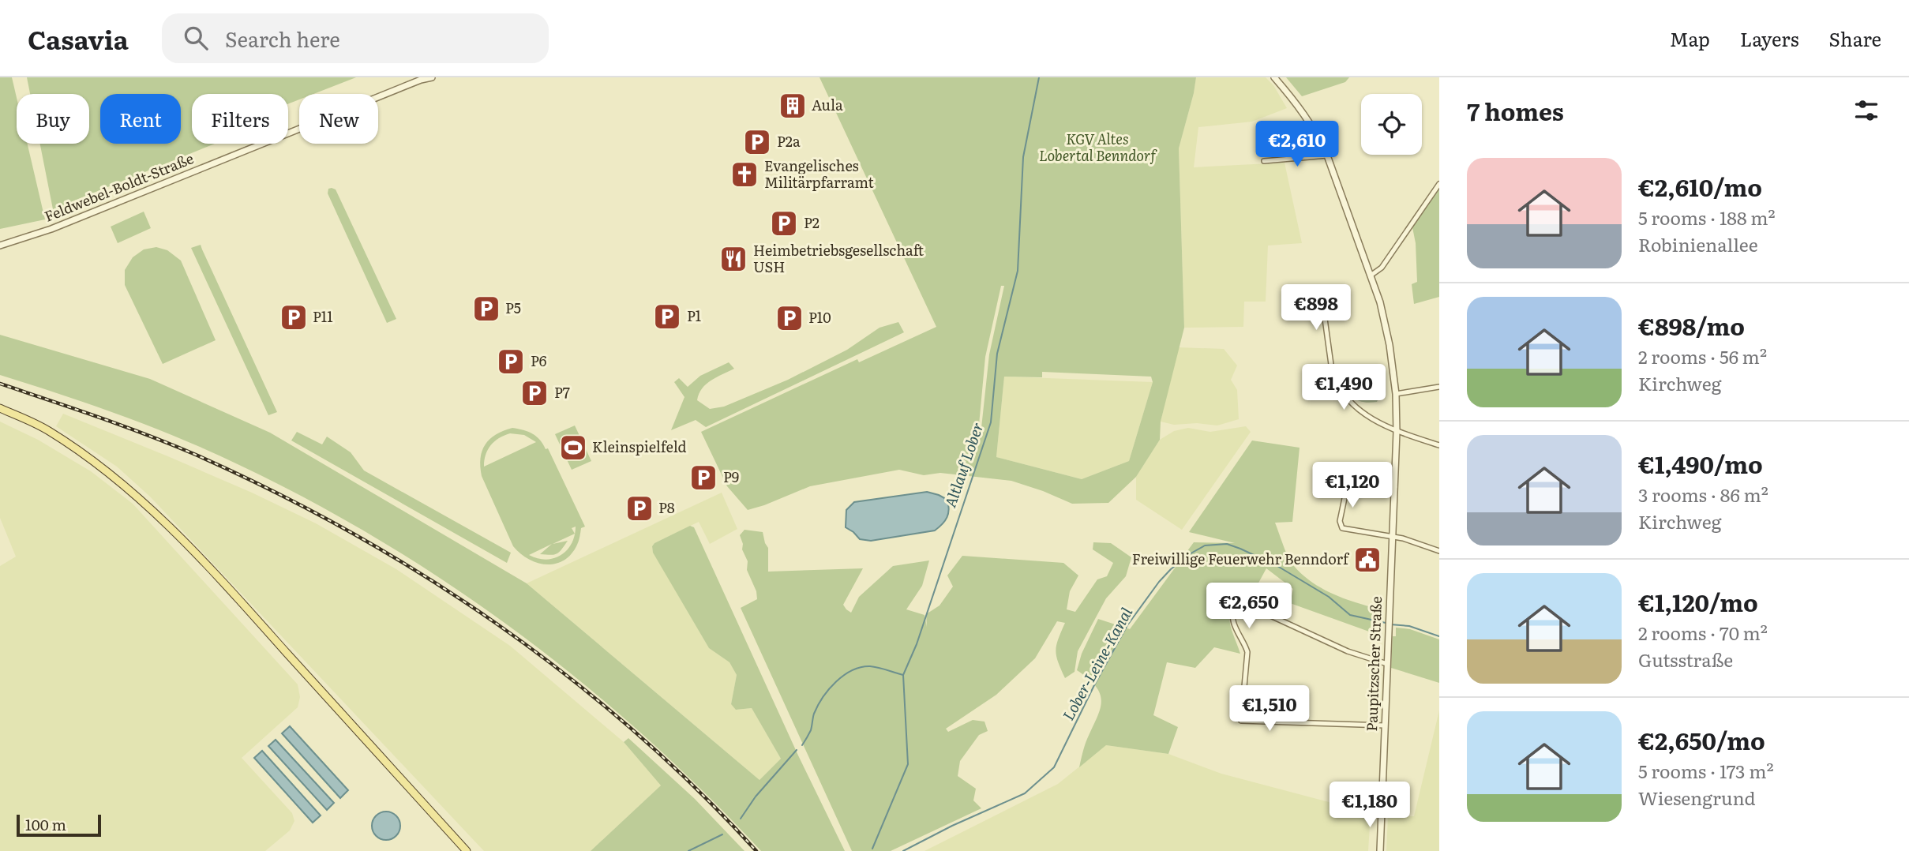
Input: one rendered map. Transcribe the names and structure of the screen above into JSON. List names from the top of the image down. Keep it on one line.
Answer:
{"streets":{"street":["Feldwebel-Boldt-Straße","Paupitzscher Straße"]},"water":["Altlauf Lober","Lober-Leine-Kanal"],"parks":["KGV Altes Lobertal Benndorf"],"places":{"building":["Aula"],"parking":["P2a","P2","P5","P1","P11","P10","P6","P7","P9","P8"],"church":["Evangelisches Militärpfarramt"],"restaurant":["Heimbetriebsgesellschaft USH"],"sports":["Kleinspielfeld"],"public building":["Freiwillige Feuerwehr Benndorf"]},"scale_bar":"100 m","page":{"header":"Casavia","search":"Search here","nav":["Map","Layers","Share"],"heading":"7 homes","chip":["Buy","Rent","Filters","New"],"price":["€2,610","€898","€1,490","€1,120","€2,650","€1,510","€1,180"],"list":[{"name":"€2,610/mo","note":"5 rooms · 188 m² · Robinienallee"},{"name":"€898/mo","note":"2 rooms · 56 m² · Kirchweg"},{"name":"€1,490/mo","note":"3 rooms · 86 m² · Kirchweg"},{"name":"€1,120/mo","note":"2 rooms · 70 m² · Gutsstraße"},{"name":"€2,650/mo","note":"5 rooms · 173 m² · Wiesengrund"}],"scale":"100 m"}}
